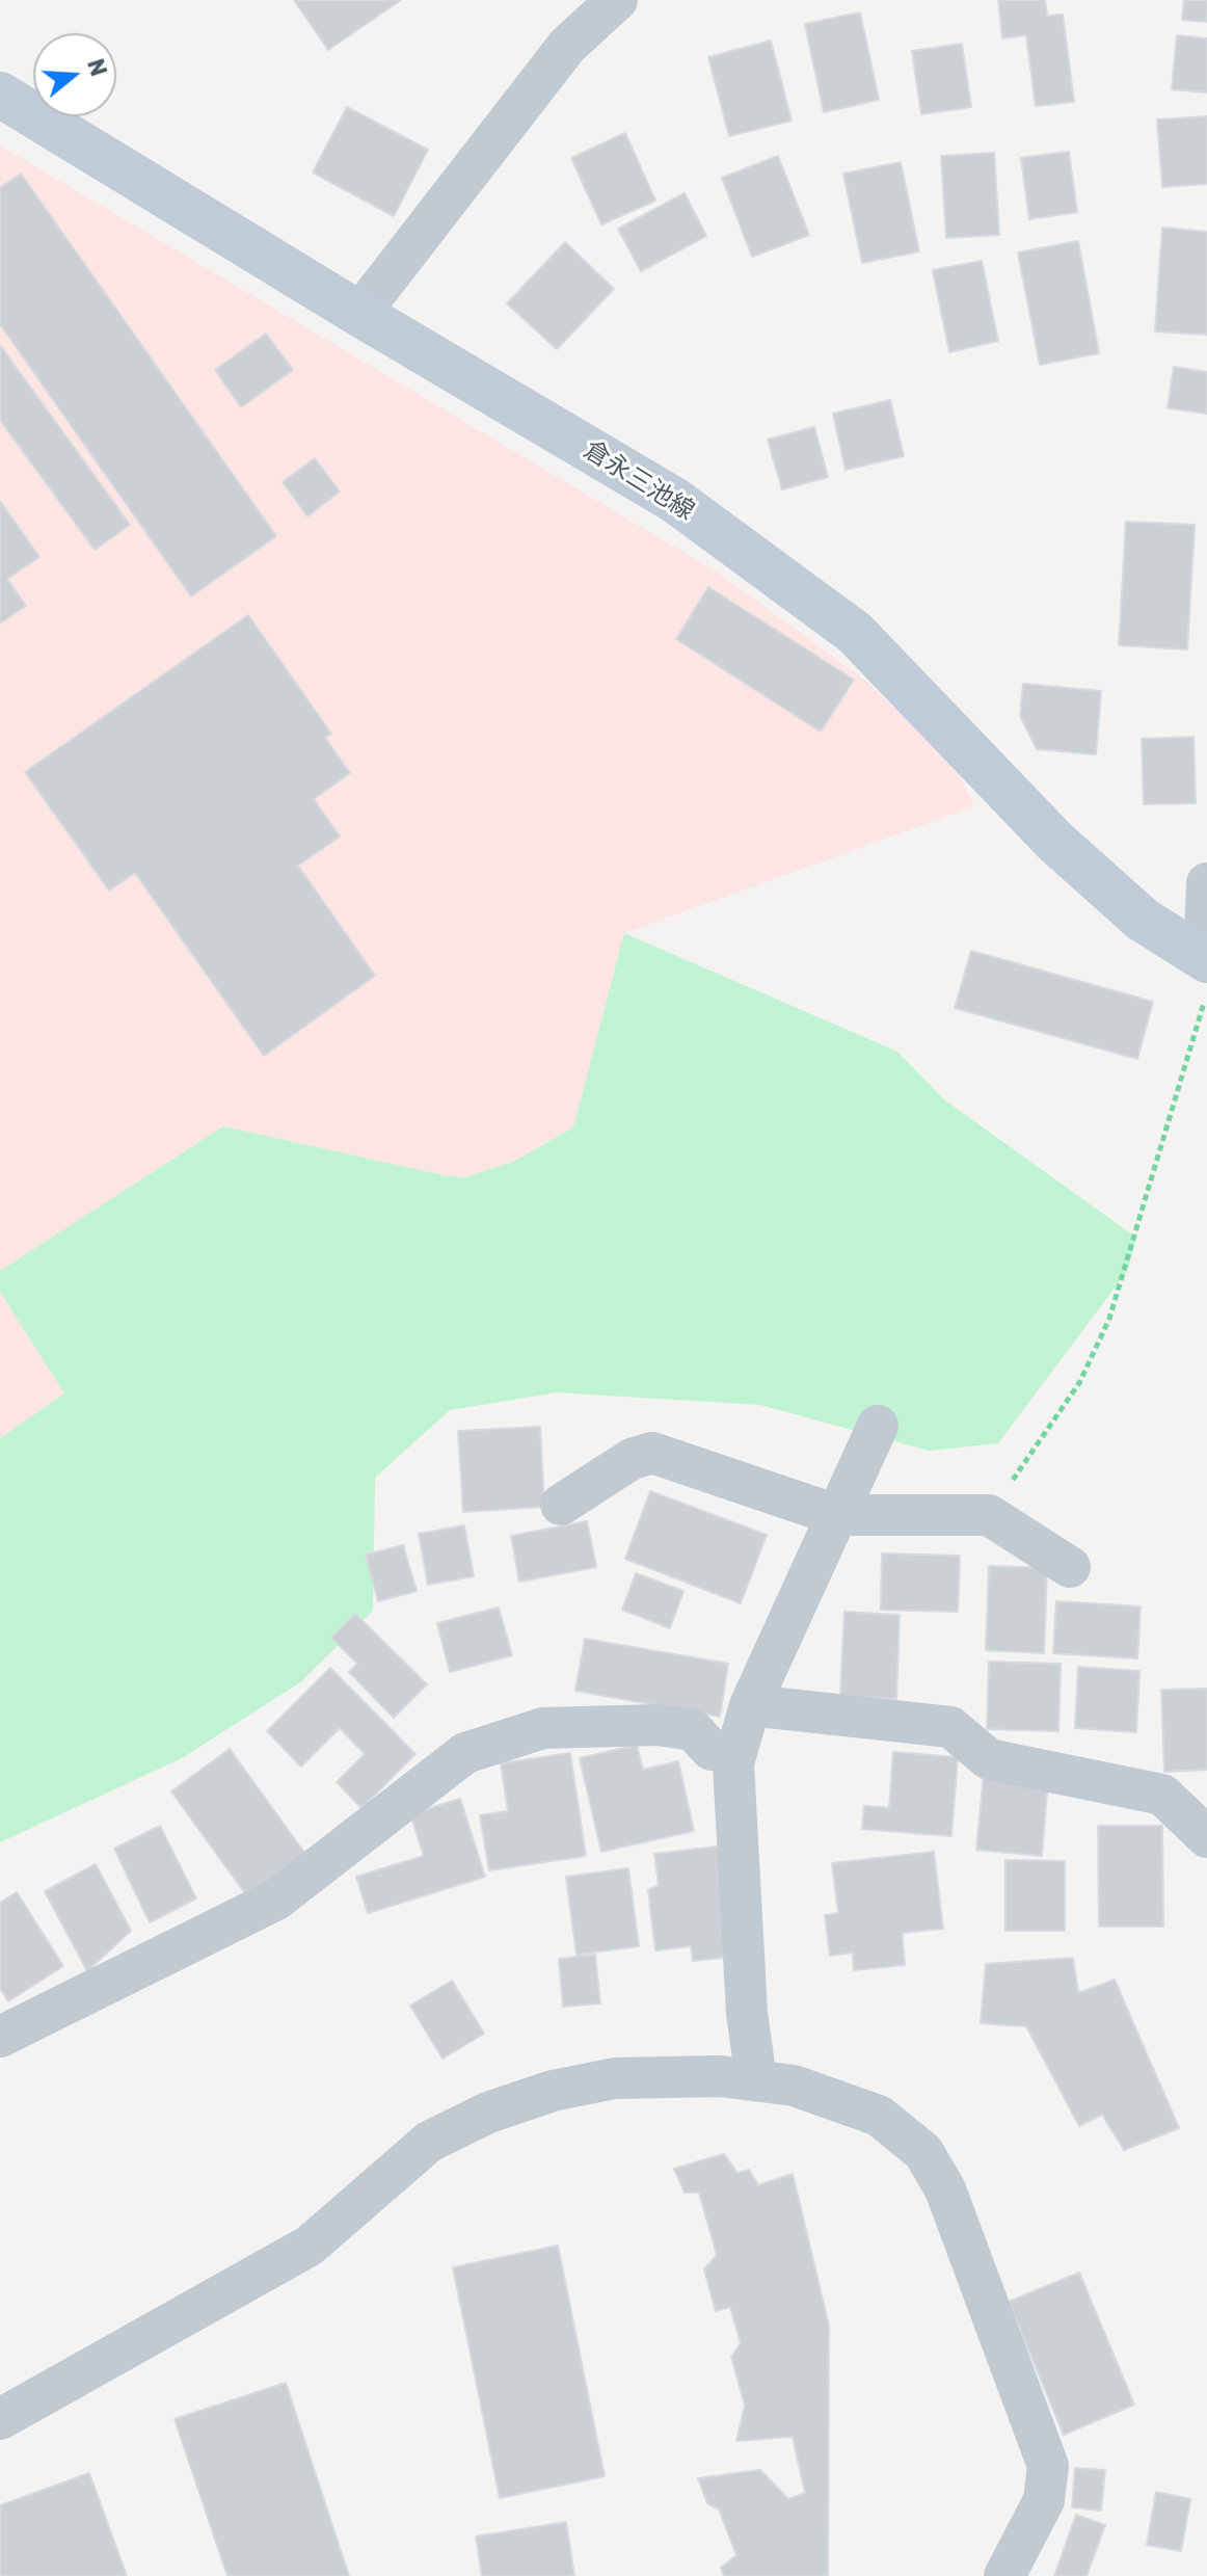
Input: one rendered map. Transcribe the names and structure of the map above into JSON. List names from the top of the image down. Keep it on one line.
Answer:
{"streets":{"main road":["倉永三池線"]},"north":"right"}
